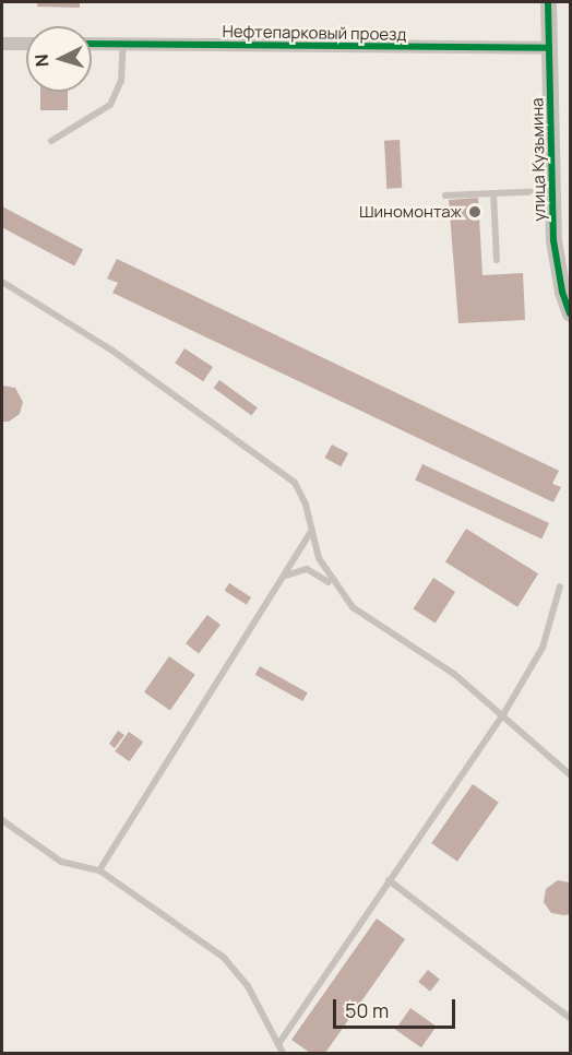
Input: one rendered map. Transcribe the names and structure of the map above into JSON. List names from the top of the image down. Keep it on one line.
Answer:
{"streets":{"street":["Нефтепарковый проезд","улица Кузьмина"]},"crossings":[["Нефтепарковый проезд","улица Кузьмина"]],"places":["Шиномонтаж"],"scale_bar":"50 m","north":"left"}
